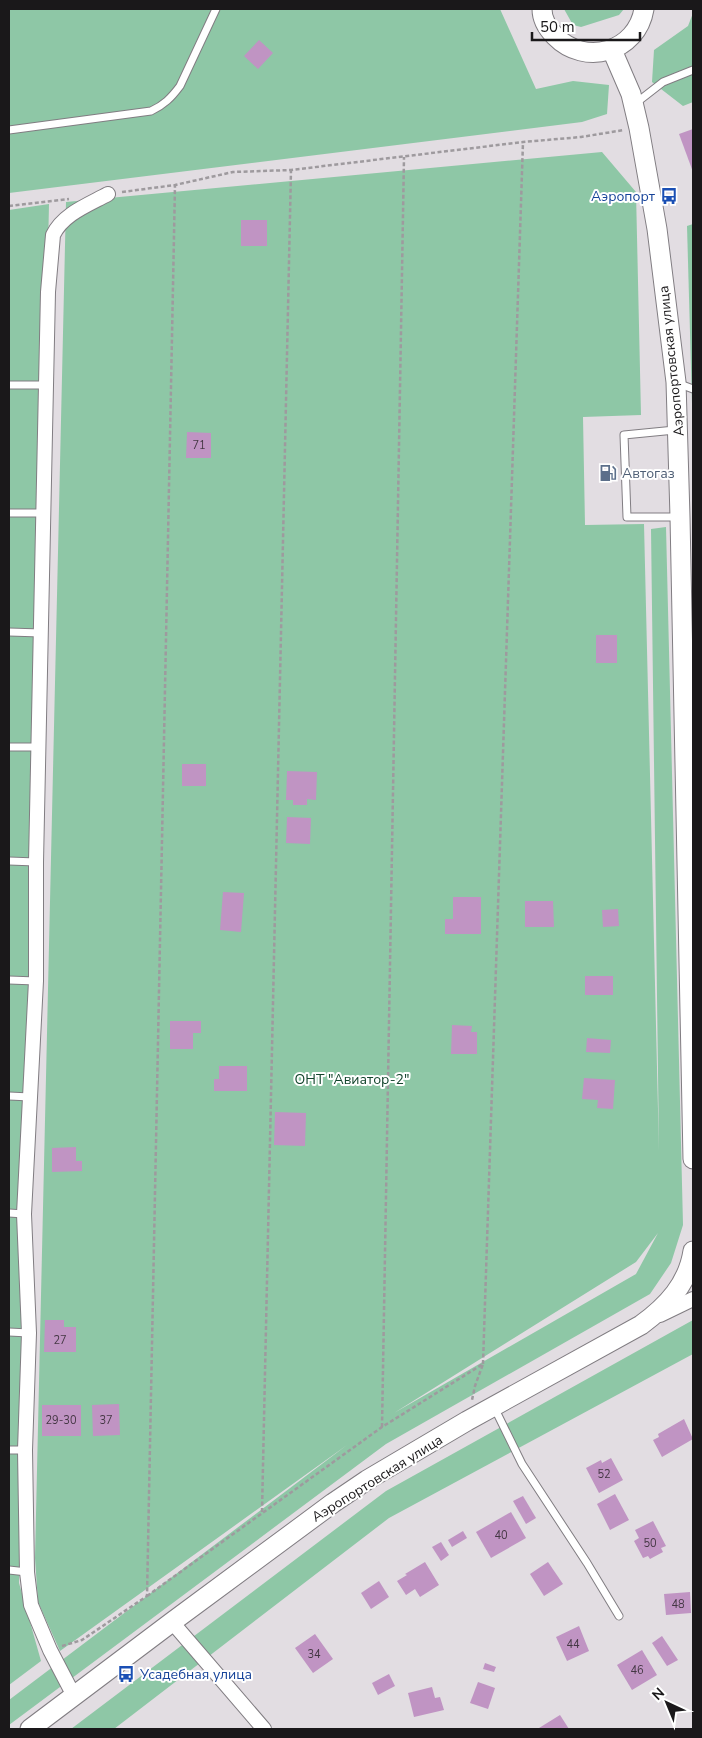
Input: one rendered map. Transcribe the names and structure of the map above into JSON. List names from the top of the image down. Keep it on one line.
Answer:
{"streets":{"street":["Аэропортовская улица"]},"parks":["ОНТ \"Авиатор-2\""],"places":{"bus stop":["Аэропорт","Усадебная улица"],"fuel station":["Автогаз"]},"house_numbers":["71","27","29-30","37","52","40","50","48","44","34","46"],"scale_bar":"50 m","north":"top left"}
